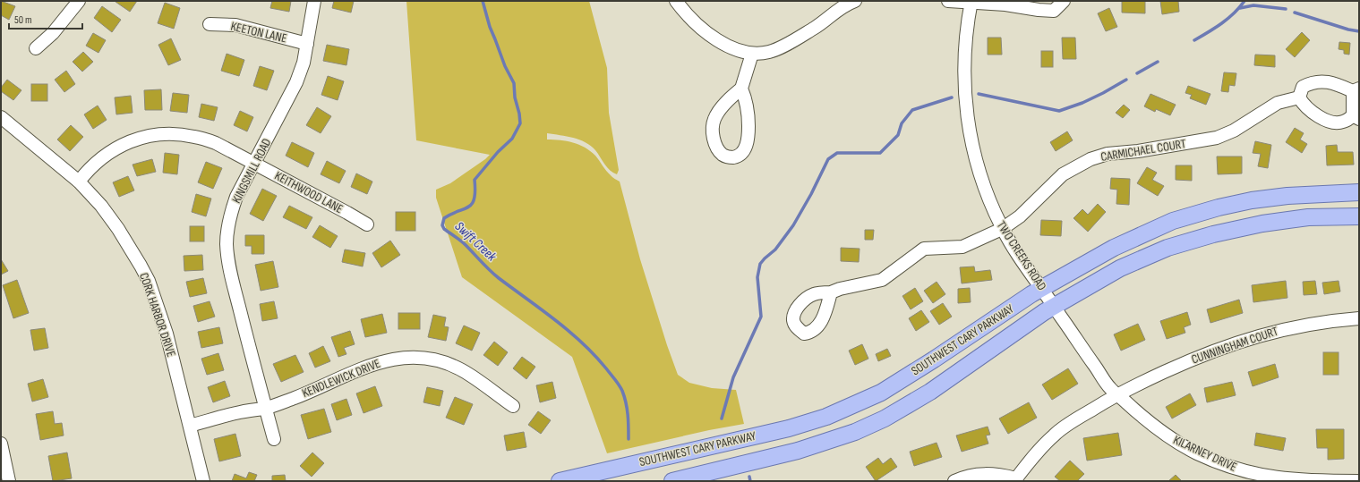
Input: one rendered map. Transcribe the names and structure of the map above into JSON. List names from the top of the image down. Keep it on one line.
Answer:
{"streets":{"main road":["SOUTHWEST CARY PARKWAY"],"street":["KEETON LANE","CARMICHAEL COURT","KINGSMILL ROAD","KEITHWOOD LANE","TWO CREEKS ROAD","CORK HARBOR DRIVE","CUNNINGHAM COURT","KENDLEWICK DRIVE","KILARNEY DRIVE"]},"crossings":[["KEETON LANE","KINGSMILL ROAD"],["CARMICHAEL COURT","TWO CREEKS ROAD"],["KINGSMILL ROAD","KEITHWOOD LANE"],["KINGSMILL ROAD","KENDLEWICK DRIVE"],["KEITHWOOD LANE","CORK HARBOR DRIVE"],["TWO CREEKS ROAD","SOUTHWEST CARY PARKWAY"],["TWO CREEKS ROAD","KILARNEY DRIVE"],["CORK HARBOR DRIVE","KENDLEWICK DRIVE"],["SOUTHWEST CARY PARKWAY","KILARNEY DRIVE"],["CUNNINGHAM COURT","KILARNEY DRIVE"]],"water":["Swift Creek"],"scale_bar":"50 m"}
